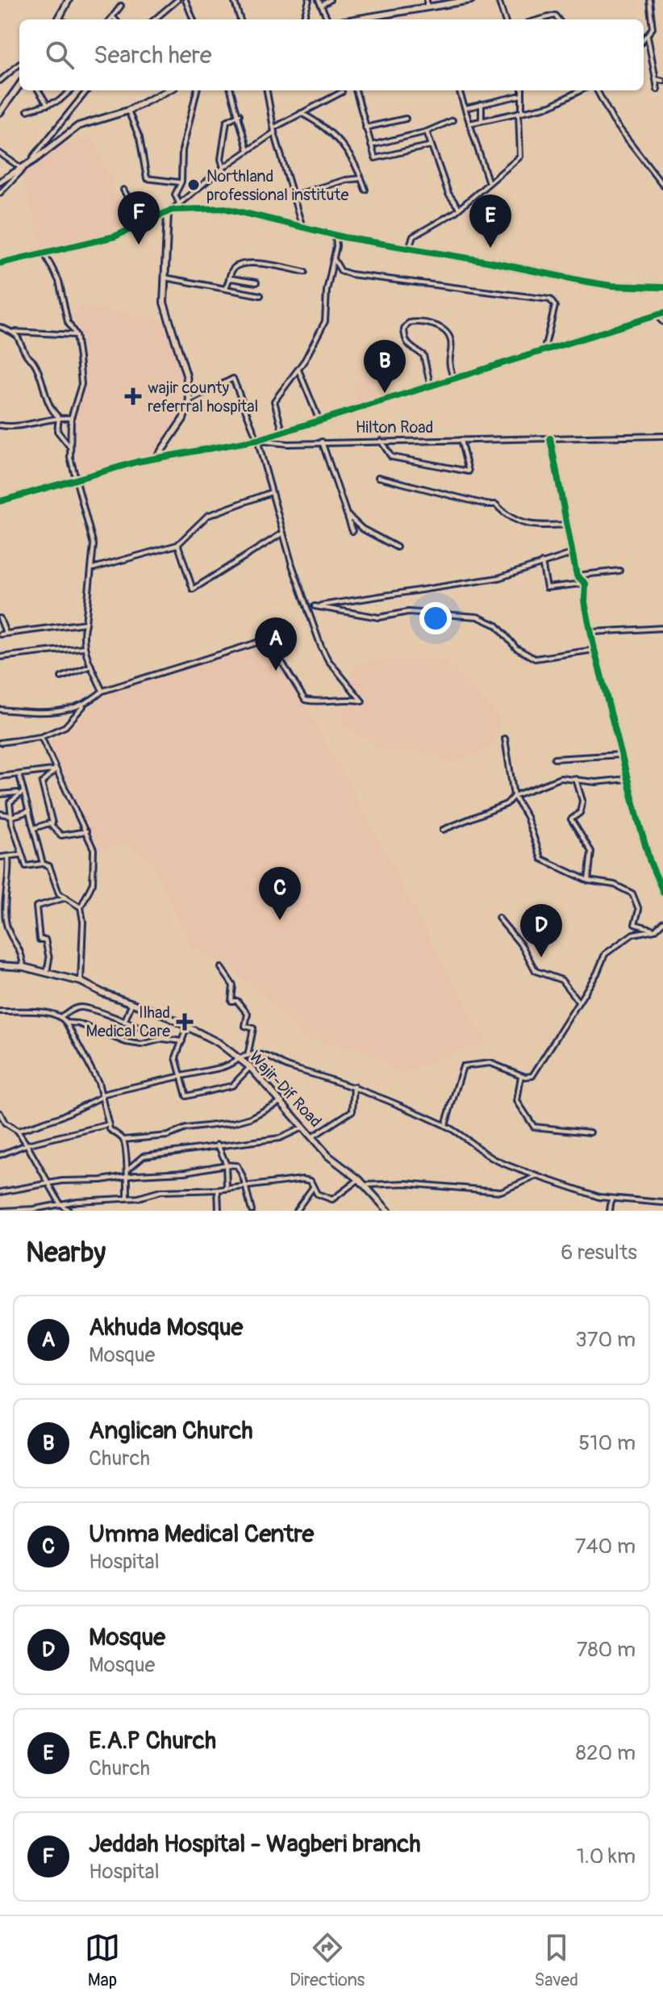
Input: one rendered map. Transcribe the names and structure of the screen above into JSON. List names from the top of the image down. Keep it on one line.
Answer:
{"streets":{"street":["Hilton Road","Wajir-Dif Road"]},"places":{"other":["Northland professional institute"],"health":["wajir county referrral hospital","Ilhad Medical Care"]},"page":{"search":"Search here","pins":["F","E","B","A","C","D"],"heading":["Nearby","6 results"],"list":[{"mark":"A","name":"Akhuda Mosque","note":"Mosque","value":"370 m"},{"mark":"B","name":"Anglican Church","note":"Church","value":"510 m"},{"mark":"C","name":"Umma Medical Centre","note":"Hospital","value":"740 m"},{"mark":"D","name":"Mosque","note":"Mosque","value":"780 m"},{"mark":"E","name":"E.A.P Church","note":"Church","value":"820 m"},{"mark":"F","name":"Jeddah Hospital - Wagberi branch","note":"Hospital","value":"1.0 km"}],"nav":["Map","Directions","Saved"]}}
